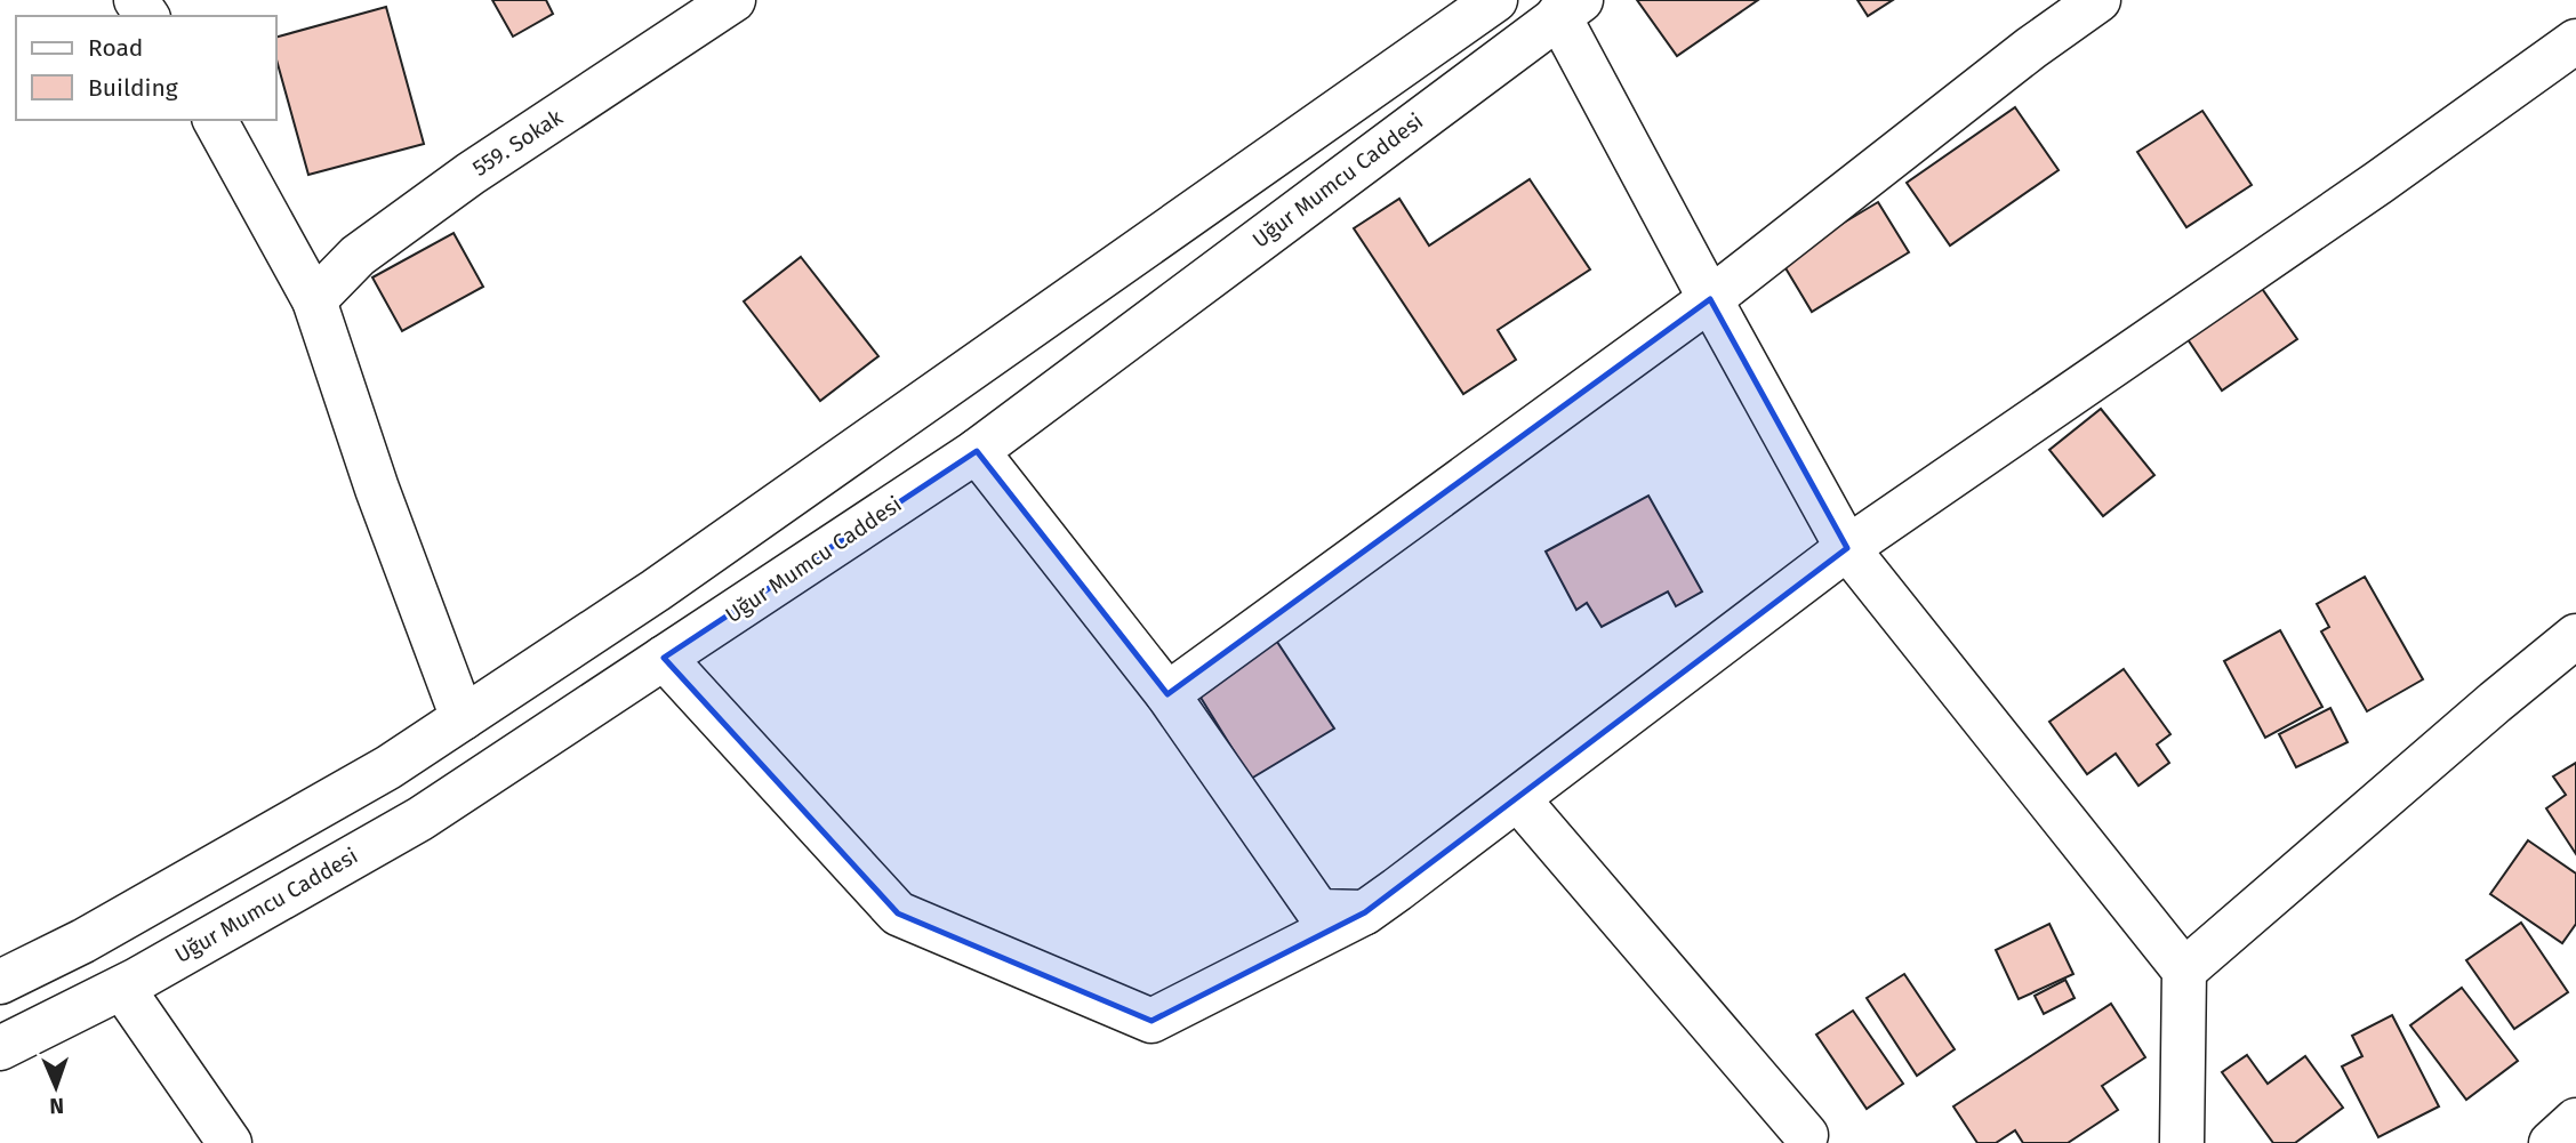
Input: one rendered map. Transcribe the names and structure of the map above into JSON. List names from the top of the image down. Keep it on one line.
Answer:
{"streets":{"street":["559. Sokak","Uğur Mumcu Caddesi"]},"legend":["Road","Building"],"north":"bottom"}
